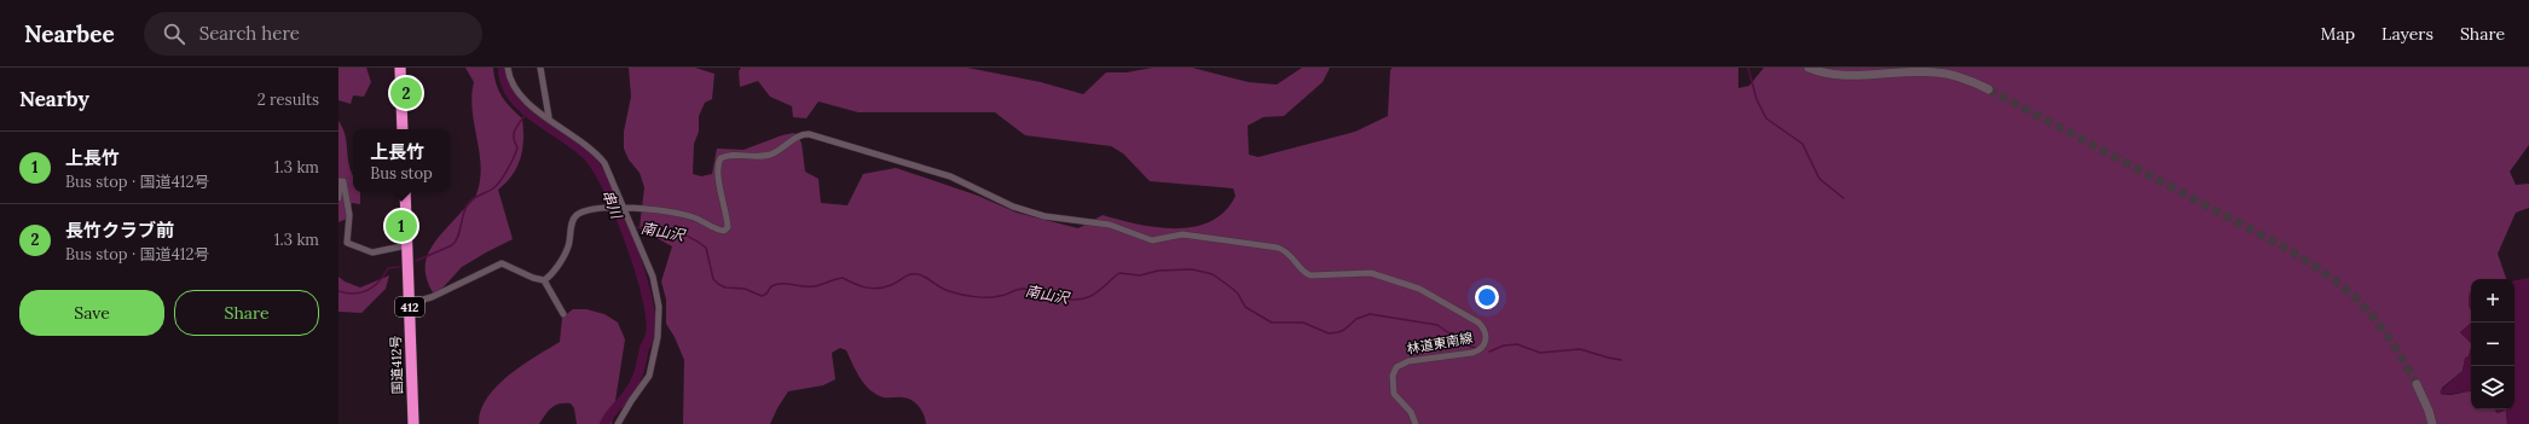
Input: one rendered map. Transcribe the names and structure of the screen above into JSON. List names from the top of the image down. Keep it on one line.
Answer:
{"streets":{"highway":["412","国道412号"],"street":["林道東南線"]},"water":["串川","南山沢"],"page":{"header":"Nearbee","search":"Search here","nav":["Map","Layers","Share"],"heading":["Nearby","2 results"],"pins":["2","1"],"popup":["上長竹","Bus stop"],"list":[{"mark":"1","name":"上長竹","note":"Bus stop · 国道412号","value":"1.3 km"},{"mark":"2","name":"長竹クラブ前","note":"Bus stop · 国道412号","value":"1.3 km"}],"buttons":["Save","Share"],"map_buttons":["+","−"]}}
